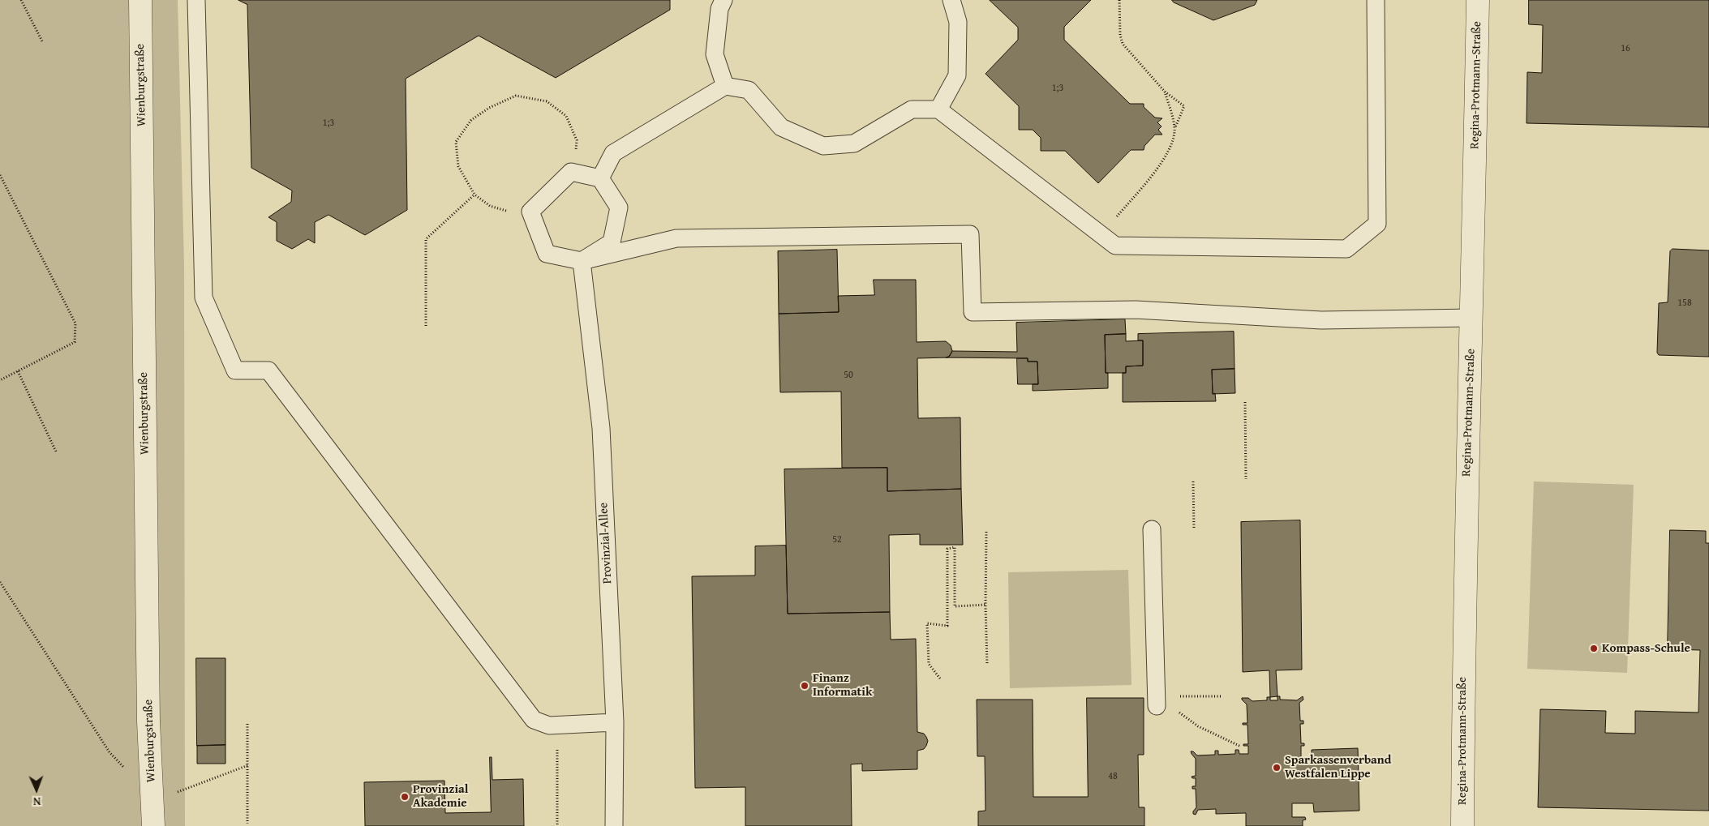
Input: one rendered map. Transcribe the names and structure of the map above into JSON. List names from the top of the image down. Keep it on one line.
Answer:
{"streets":{"street":["Wienburgstraße","Regina-Protmann-Straße"],"lane":["Provinzial-Allee"]},"places":["Kompass-Schule","Finanz Informatik","Sparkassenverband Westfalen Lippe","Provinzial Akademie"],"house_numbers":["16","1;3","1;3","158","50","52","48"],"north":"bottom"}
